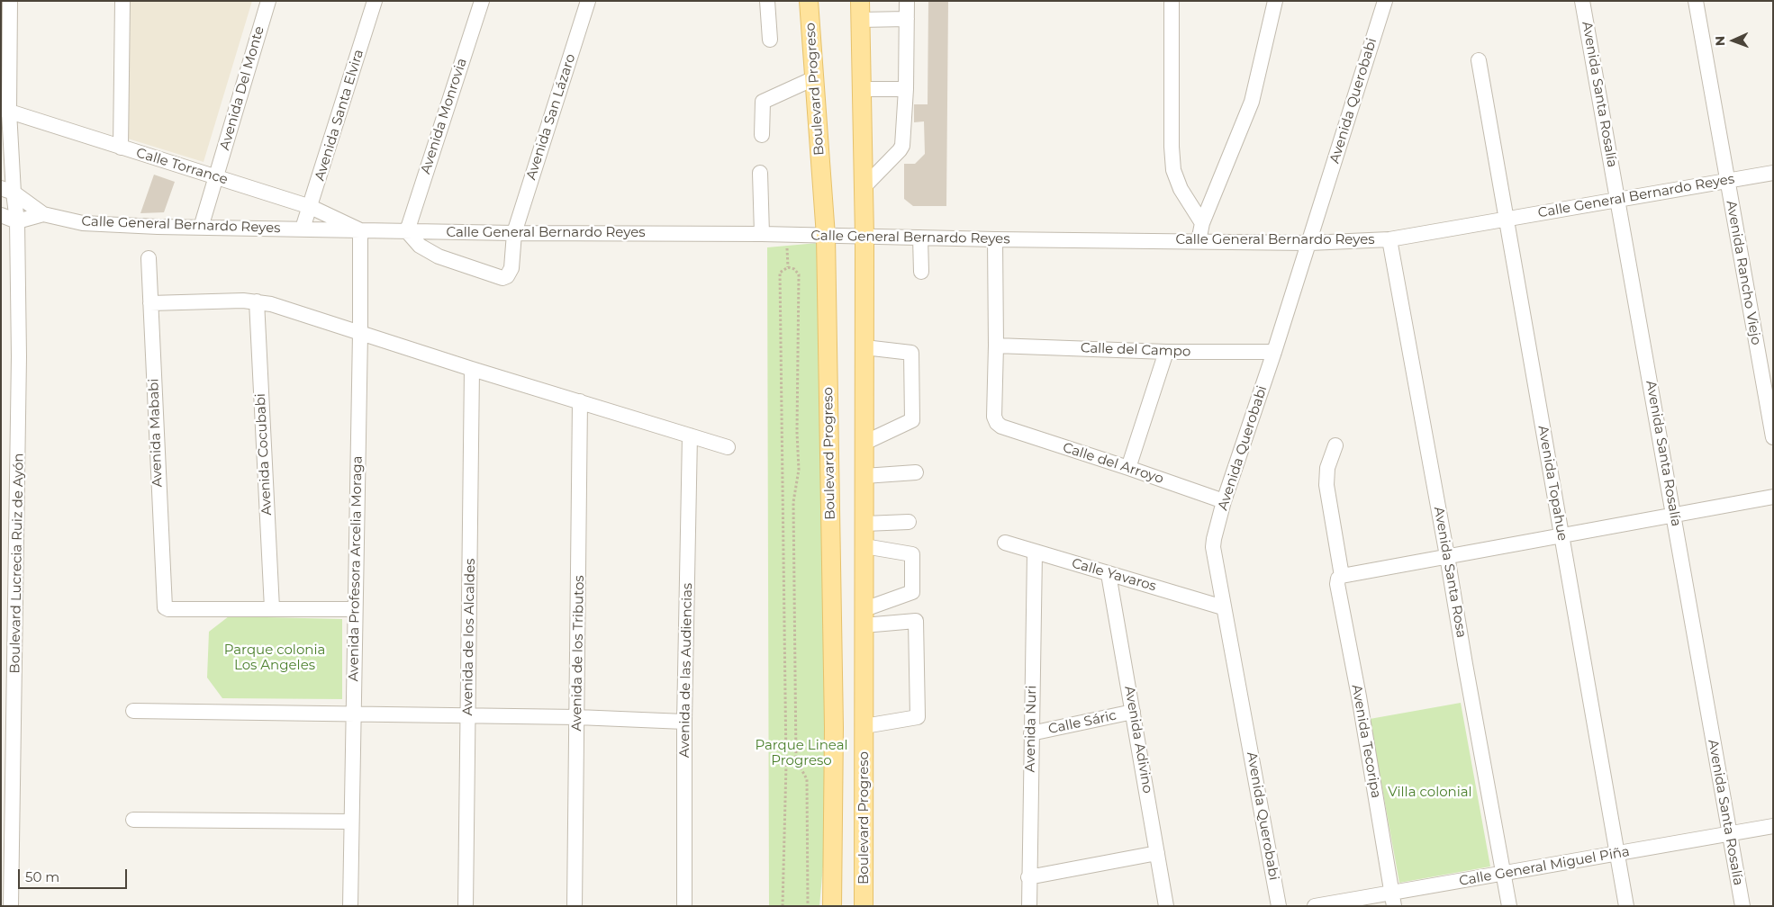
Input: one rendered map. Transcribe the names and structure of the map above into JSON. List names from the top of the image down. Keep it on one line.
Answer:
{"streets":{"main road":["Boulevard Progreso"],"street":["Avenida Del Monte","Avenida Santa Rosalía","Avenida Querobabi","Avenida Santa Elvira","Avenida Monrovia","Avenida San Lázaro","Calle Torrance","Calle General Bernardo Reyes","Avenida Rancho Viejo","Calle del Campo","Avenida Mababi","Avenida Cocubabi","Calle del Arroyo","Avenida Topahue","Boulevard Lucrecia Ruiz de Ayón","Avenida Profesora Arcelia Moraga","Avenida Santa Rosa","Calle Yavaros","Avenida de los Alcaldes","Avenida de los Tributos","Avenida de las Audiencias","Calle Sáric","Avenida Nuri","Avenida Adivino","Avenida Tecoripa","Calle General Miguel Piña"]},"crossings":[["Avenida Del Monte","Calle Torrance"],["Avenida Del Monte","Calle General Bernardo Reyes"],["Boulevard Progreso","Calle General Bernardo Reyes"],["Avenida Santa Rosalía","Calle General Bernardo Reyes"],["Avenida Santa Rosalía","Calle General Miguel Piña"],["Avenida Querobabi","Calle General Bernardo Reyes"],["Avenida Querobabi","Calle del Campo"],["Avenida Querobabi","Calle del Arroyo"],["Avenida Querobabi","Calle Yavaros"],["Avenida Santa Elvira","Calle Torrance"],["Avenida Santa Elvira","Calle General Bernardo Reyes"],["Avenida Monrovia","Avenida San Lázaro"],["Avenida Monrovia","Calle General Bernardo Reyes"],["Avenida San Lázaro","Calle General Bernardo Reyes"],["Calle Torrance","Calle General Bernardo Reyes"],["Calle Torrance","Boulevard Lucrecia Ruiz de Ayón"],["Calle Torrance","Avenida Profesora Arcelia Moraga"],["Calle General Bernardo Reyes","Avenida Rancho Viejo"],["Calle General Bernardo Reyes","Avenida Topahue"],["Calle General Bernardo Reyes","Boulevard Lucrecia Ruiz de Ayón"],["Calle General Bernardo Reyes","Avenida Profesora Arcelia Moraga"],["Calle General Bernardo Reyes","Avenida Santa Rosa"],["Calle del Campo","Calle del Arroyo"],["Avenida Mababi","Avenida Cocubabi"],["Avenida Topahue","Calle General Miguel Piña"],["Avenida Santa Rosa","Calle General Miguel Piña"],["Calle Yavaros","Avenida Nuri"],["Calle Yavaros","Avenida Adivino"],["Calle Sáric","Avenida Nuri"],["Calle Sáric","Avenida Adivino"],["Avenida Tecoripa","Calle General Miguel Piña"]],"parks":["Parque colonia Los Angeles","Parque Lineal Progreso","Villa colonial"],"scale_bar":"50 m","north":"left"}
